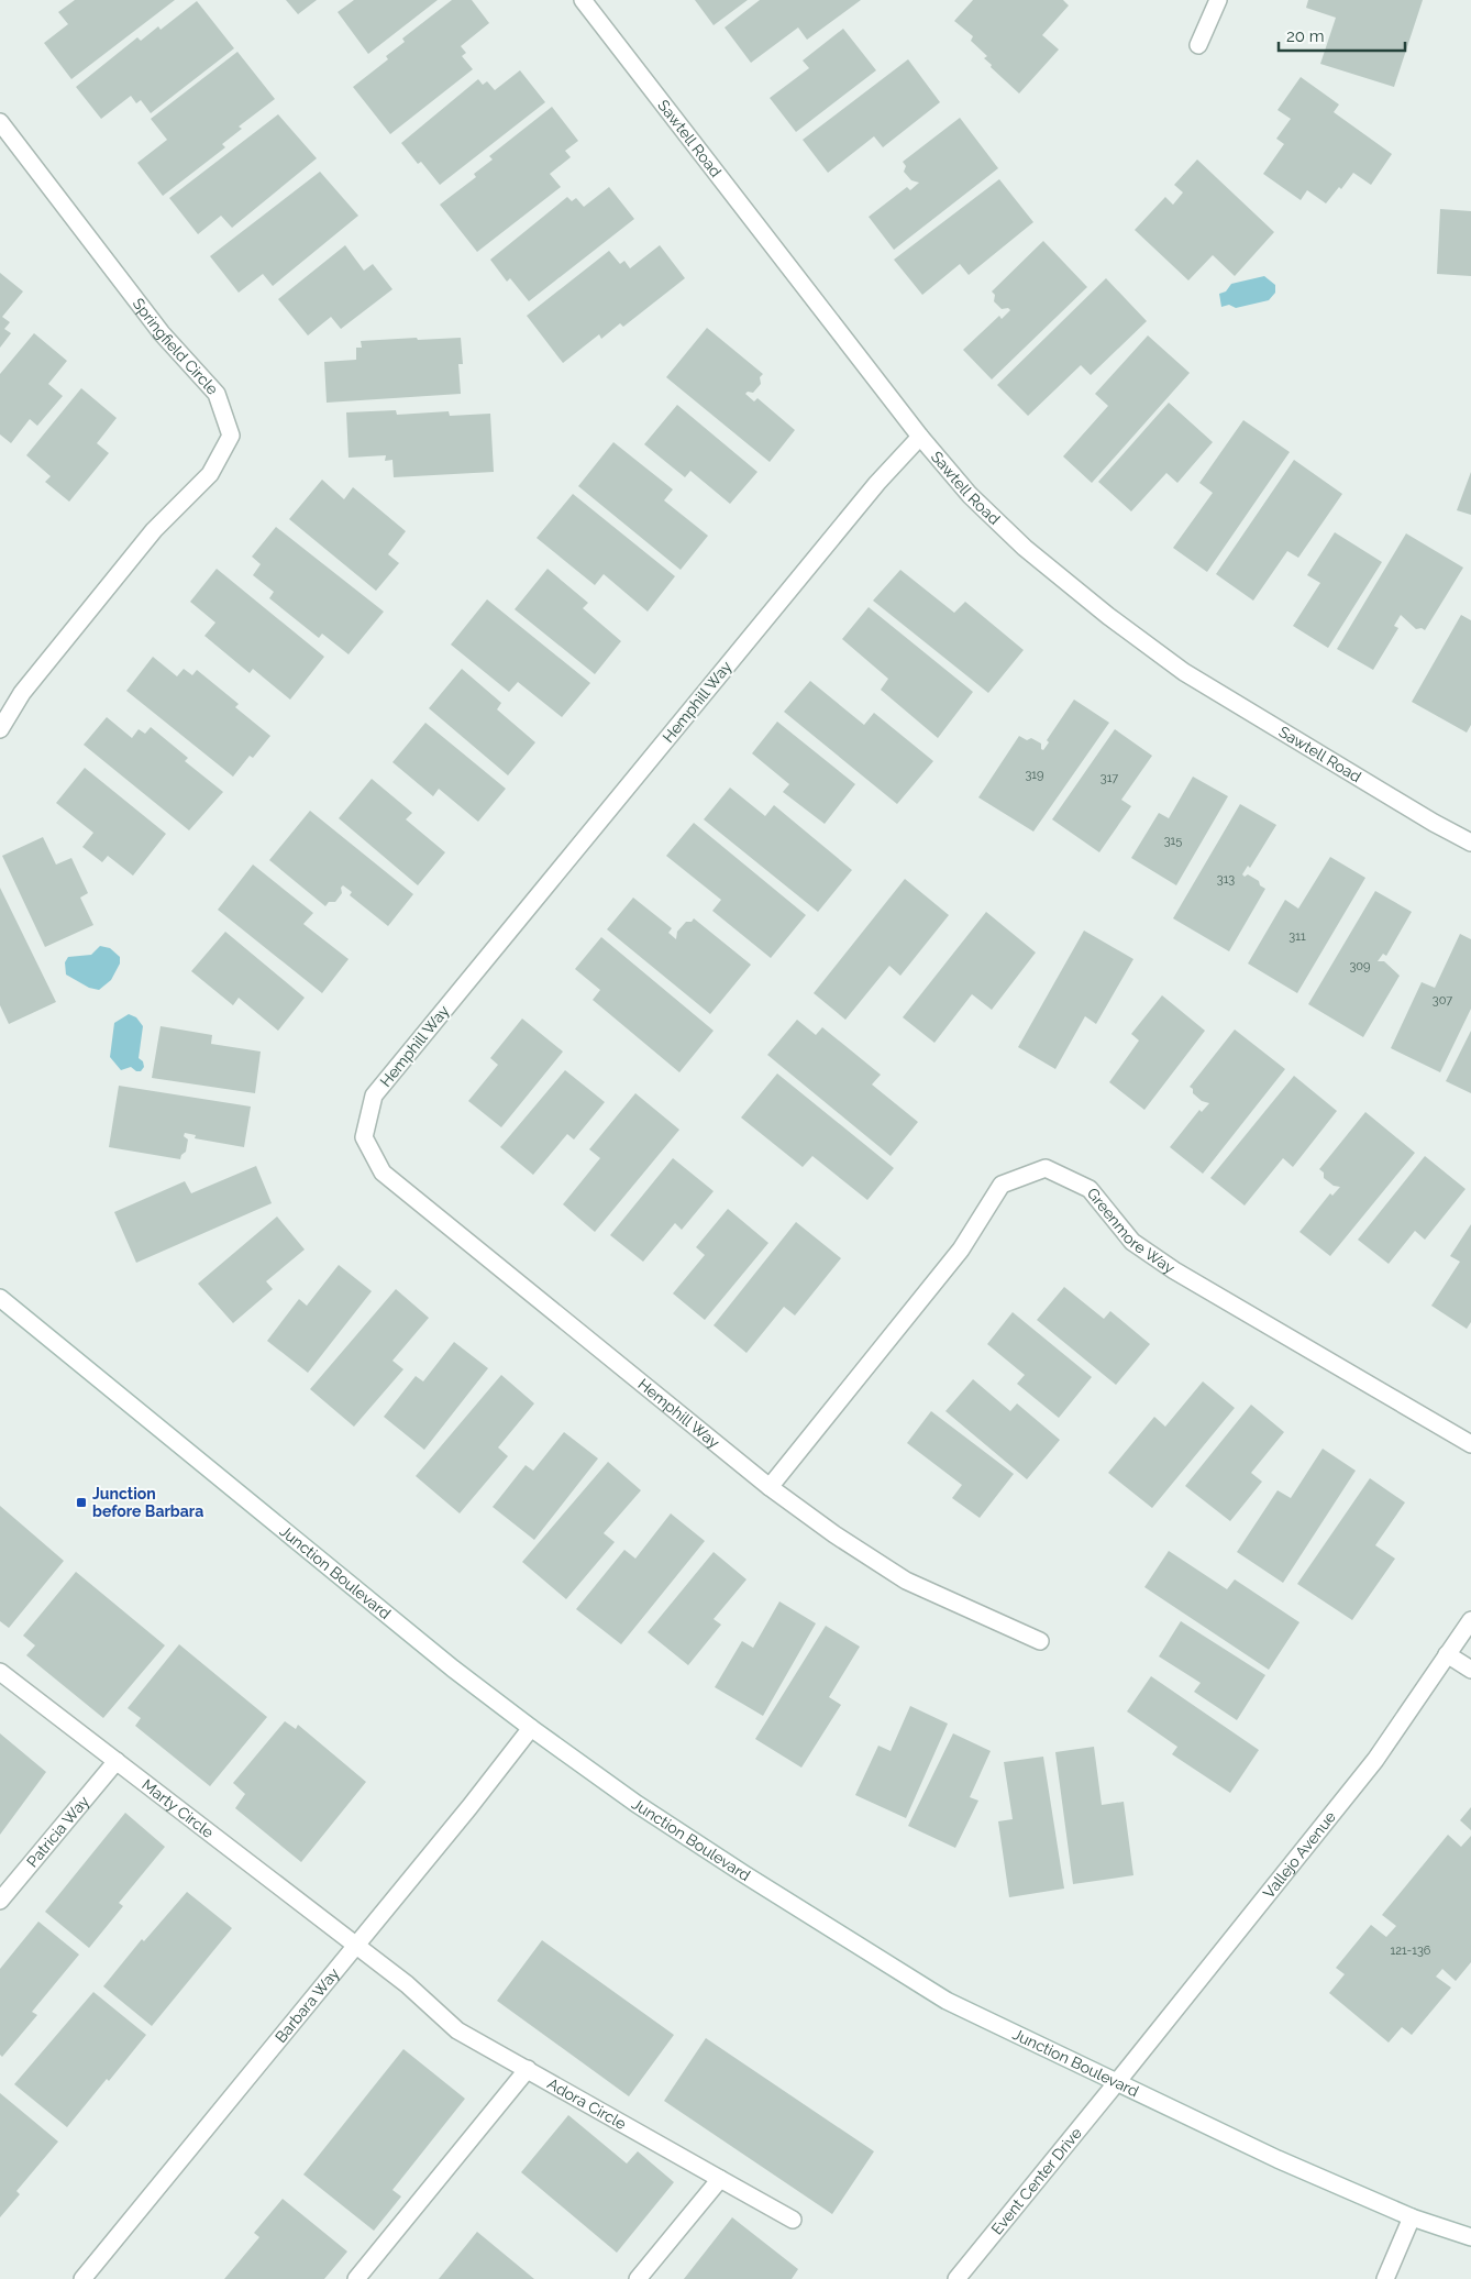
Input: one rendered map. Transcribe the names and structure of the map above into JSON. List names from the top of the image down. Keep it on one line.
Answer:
{"streets":{"street":["Sawtell Road","Springfield Circle","Hemphill Way","Greenmore Way","Junction Boulevard","Marty Circle","Patricia Way","Vallejo Avenue","Barbara Way","Adora Circle","Event Center Drive"]},"crossings":[["Sawtell Road","Hemphill Way"],["Hemphill Way","Greenmore Way"],["Junction Boulevard","Vallejo Avenue"],["Junction Boulevard","Barbara Way"],["Junction Boulevard","Event Center Drive"],["Marty Circle","Patricia Way"],["Marty Circle","Barbara Way"],["Marty Circle","Adora Circle"],["Vallejo Avenue","Event Center Drive"],["Barbara Way","Adora Circle"]],"places":{"transit":["Junction before Barbara"]},"house_numbers":["319","317","315","313","311","309","307","121-136"],"scale_bar":"20 m"}
